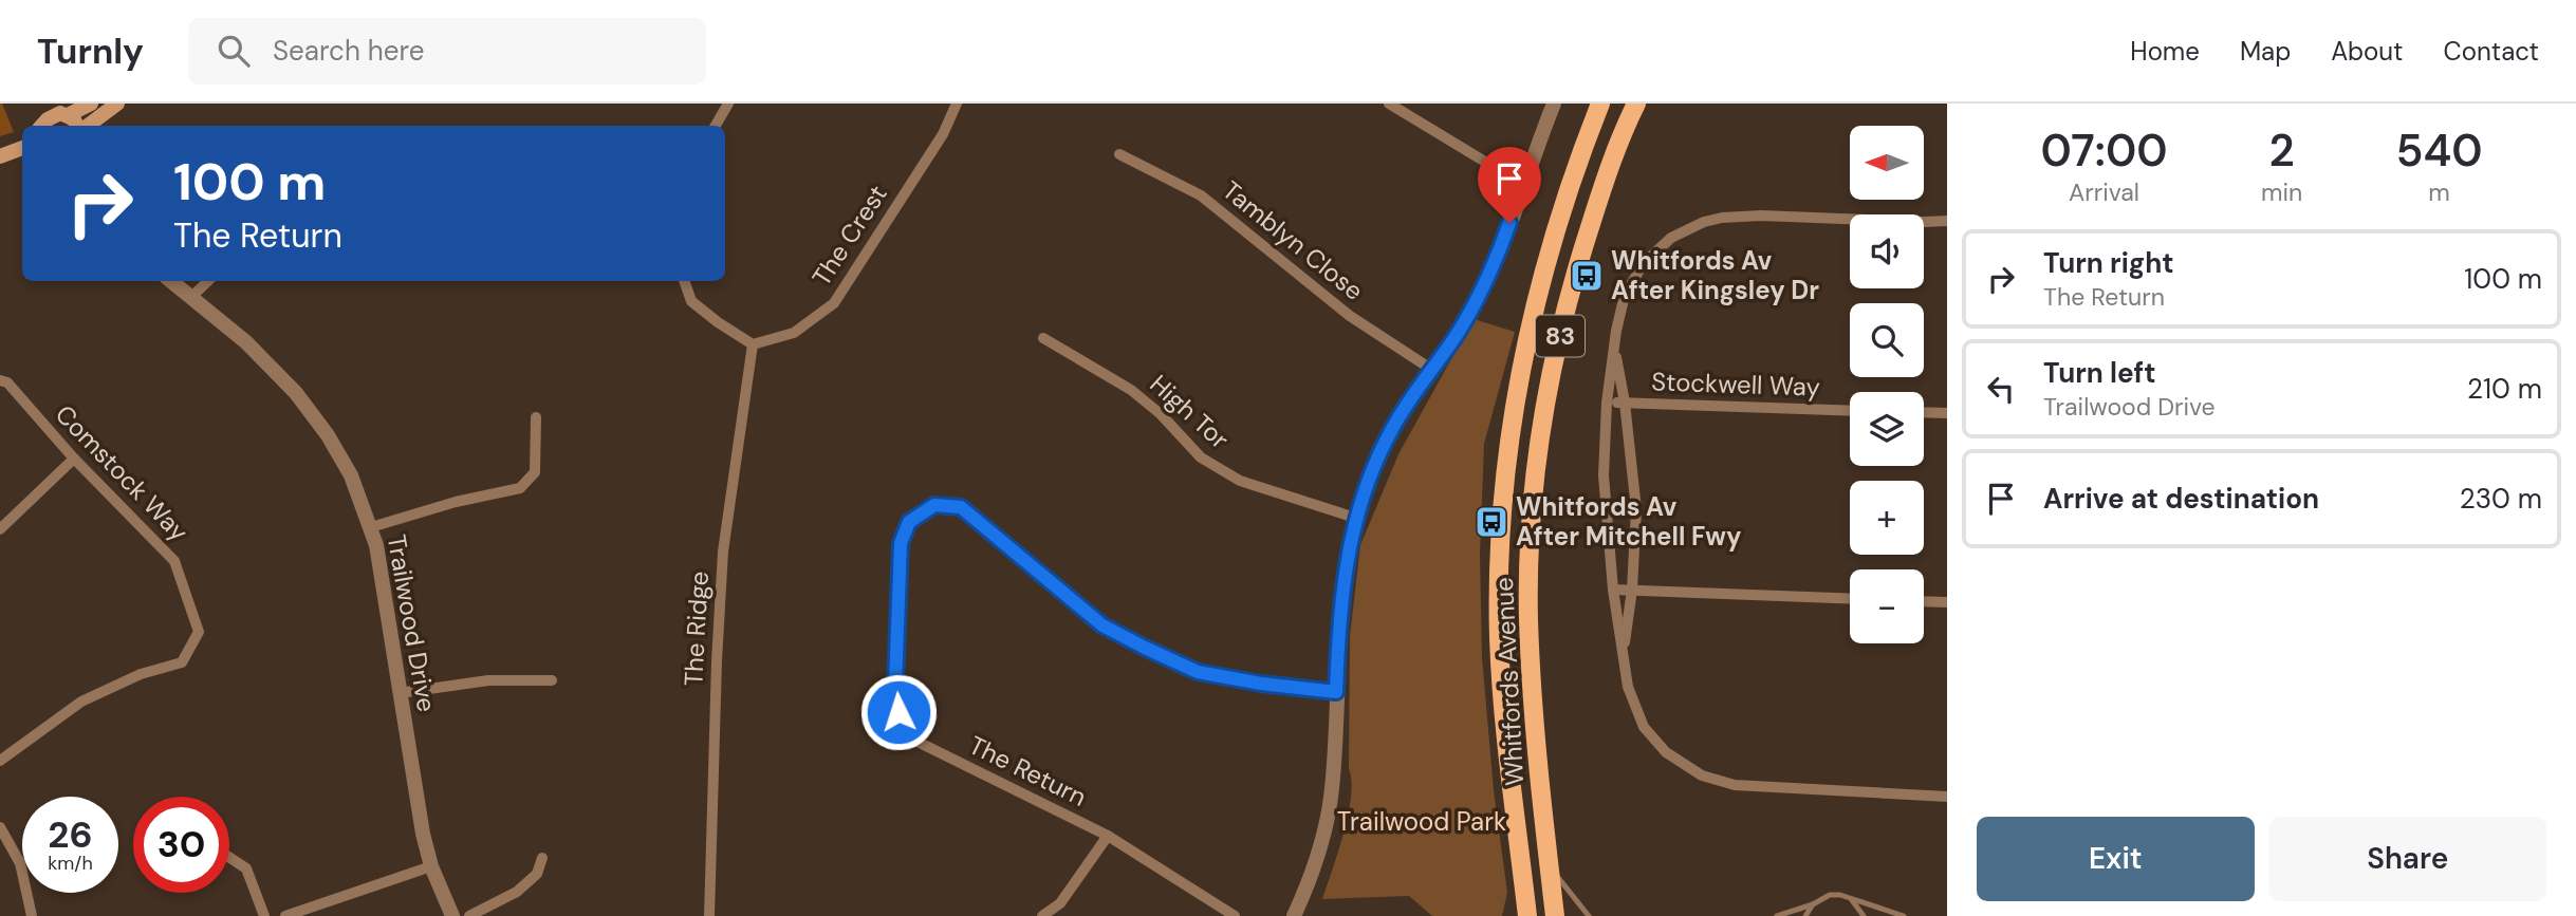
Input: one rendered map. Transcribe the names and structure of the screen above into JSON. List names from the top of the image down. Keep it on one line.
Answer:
{"streets":{"main road":["83","Whitfords Avenue"],"street":["The Crest","Tamblyn Close","Stockwell Way","High Tor","Comstock Way","Trailwood Drive","The Ridge","The Return"]},"crossings":[["The Crest","The Ridge"]],"parks":["Trailwood Park"],"places":{"bus stop":["Whitfords Av After Kingsley Dr","Whitfords Av After Mitchell Fwy"]},"north":"left","page":{"header":"Turnly","search":"Search here","nav":["Home","Map","About","Contact"],"eta":["07:00","Arrival","2","min","540","m"],"map_buttons":["+","−"],"turn":["100 m","The Return"],"list":[{"name":"Turn right","note":"The Return","value":"100 m"},{"name":"Turn left","note":"Trailwood Drive","value":"210 m"},{"name":"Arrive at destination","value":"230 m"}],"speed":"26 km/h","limit":"30","buttons":["Exit","Share"]}}
